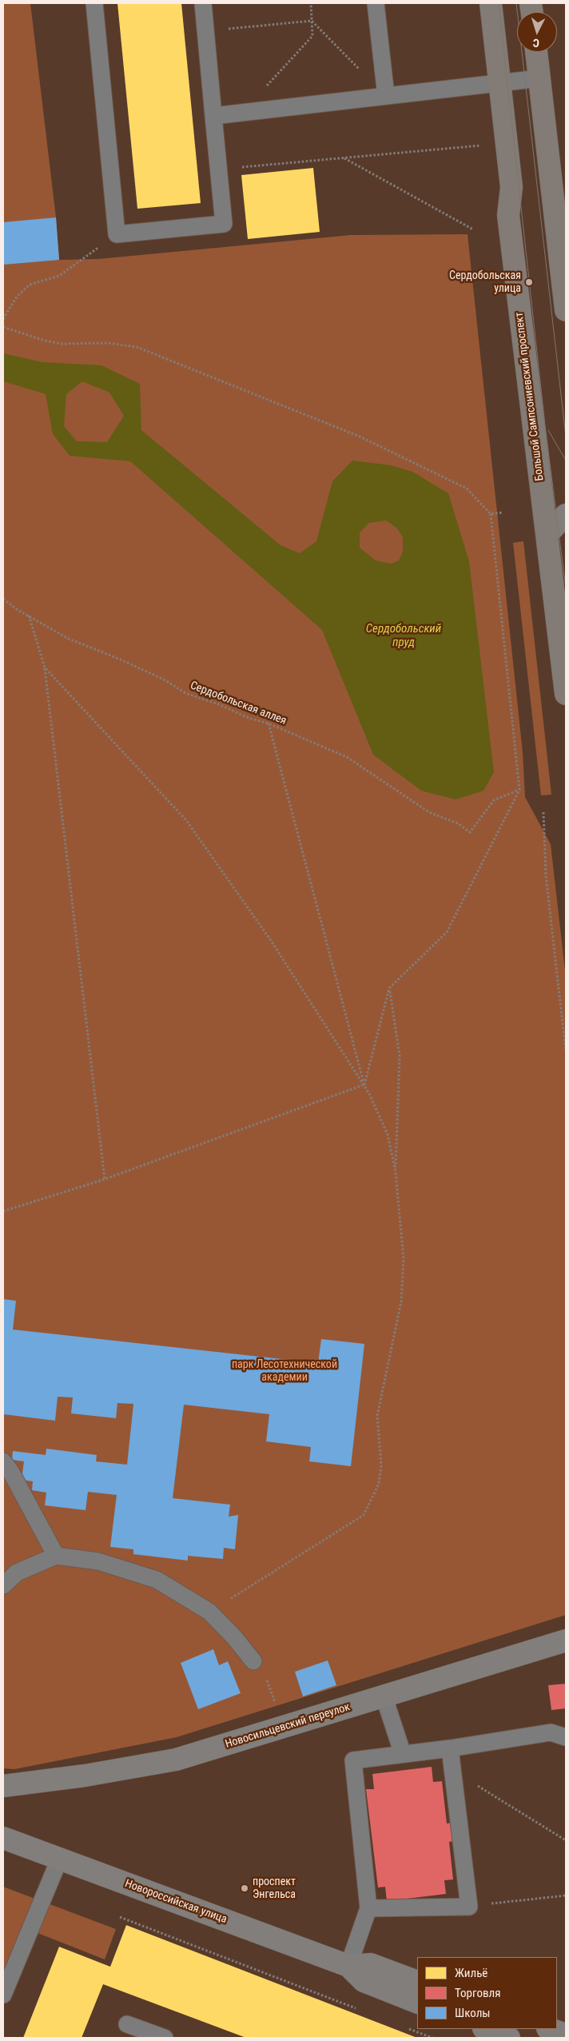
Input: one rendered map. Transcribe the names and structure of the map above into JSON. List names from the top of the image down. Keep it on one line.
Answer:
{"streets":{"main road":["Большой Сампсониевский проспект","Новосильцевский переулок","Новороссийская улица"],"path":["Сердобольская аллея"]},"water":["Сердобольский пруд"],"parks":["парк Лесотехнической академии"],"places":["Сердобольская улица","проспект Энгельса"],"legend":["Жильё","Торговля","Школы"],"north":"bottom"}
